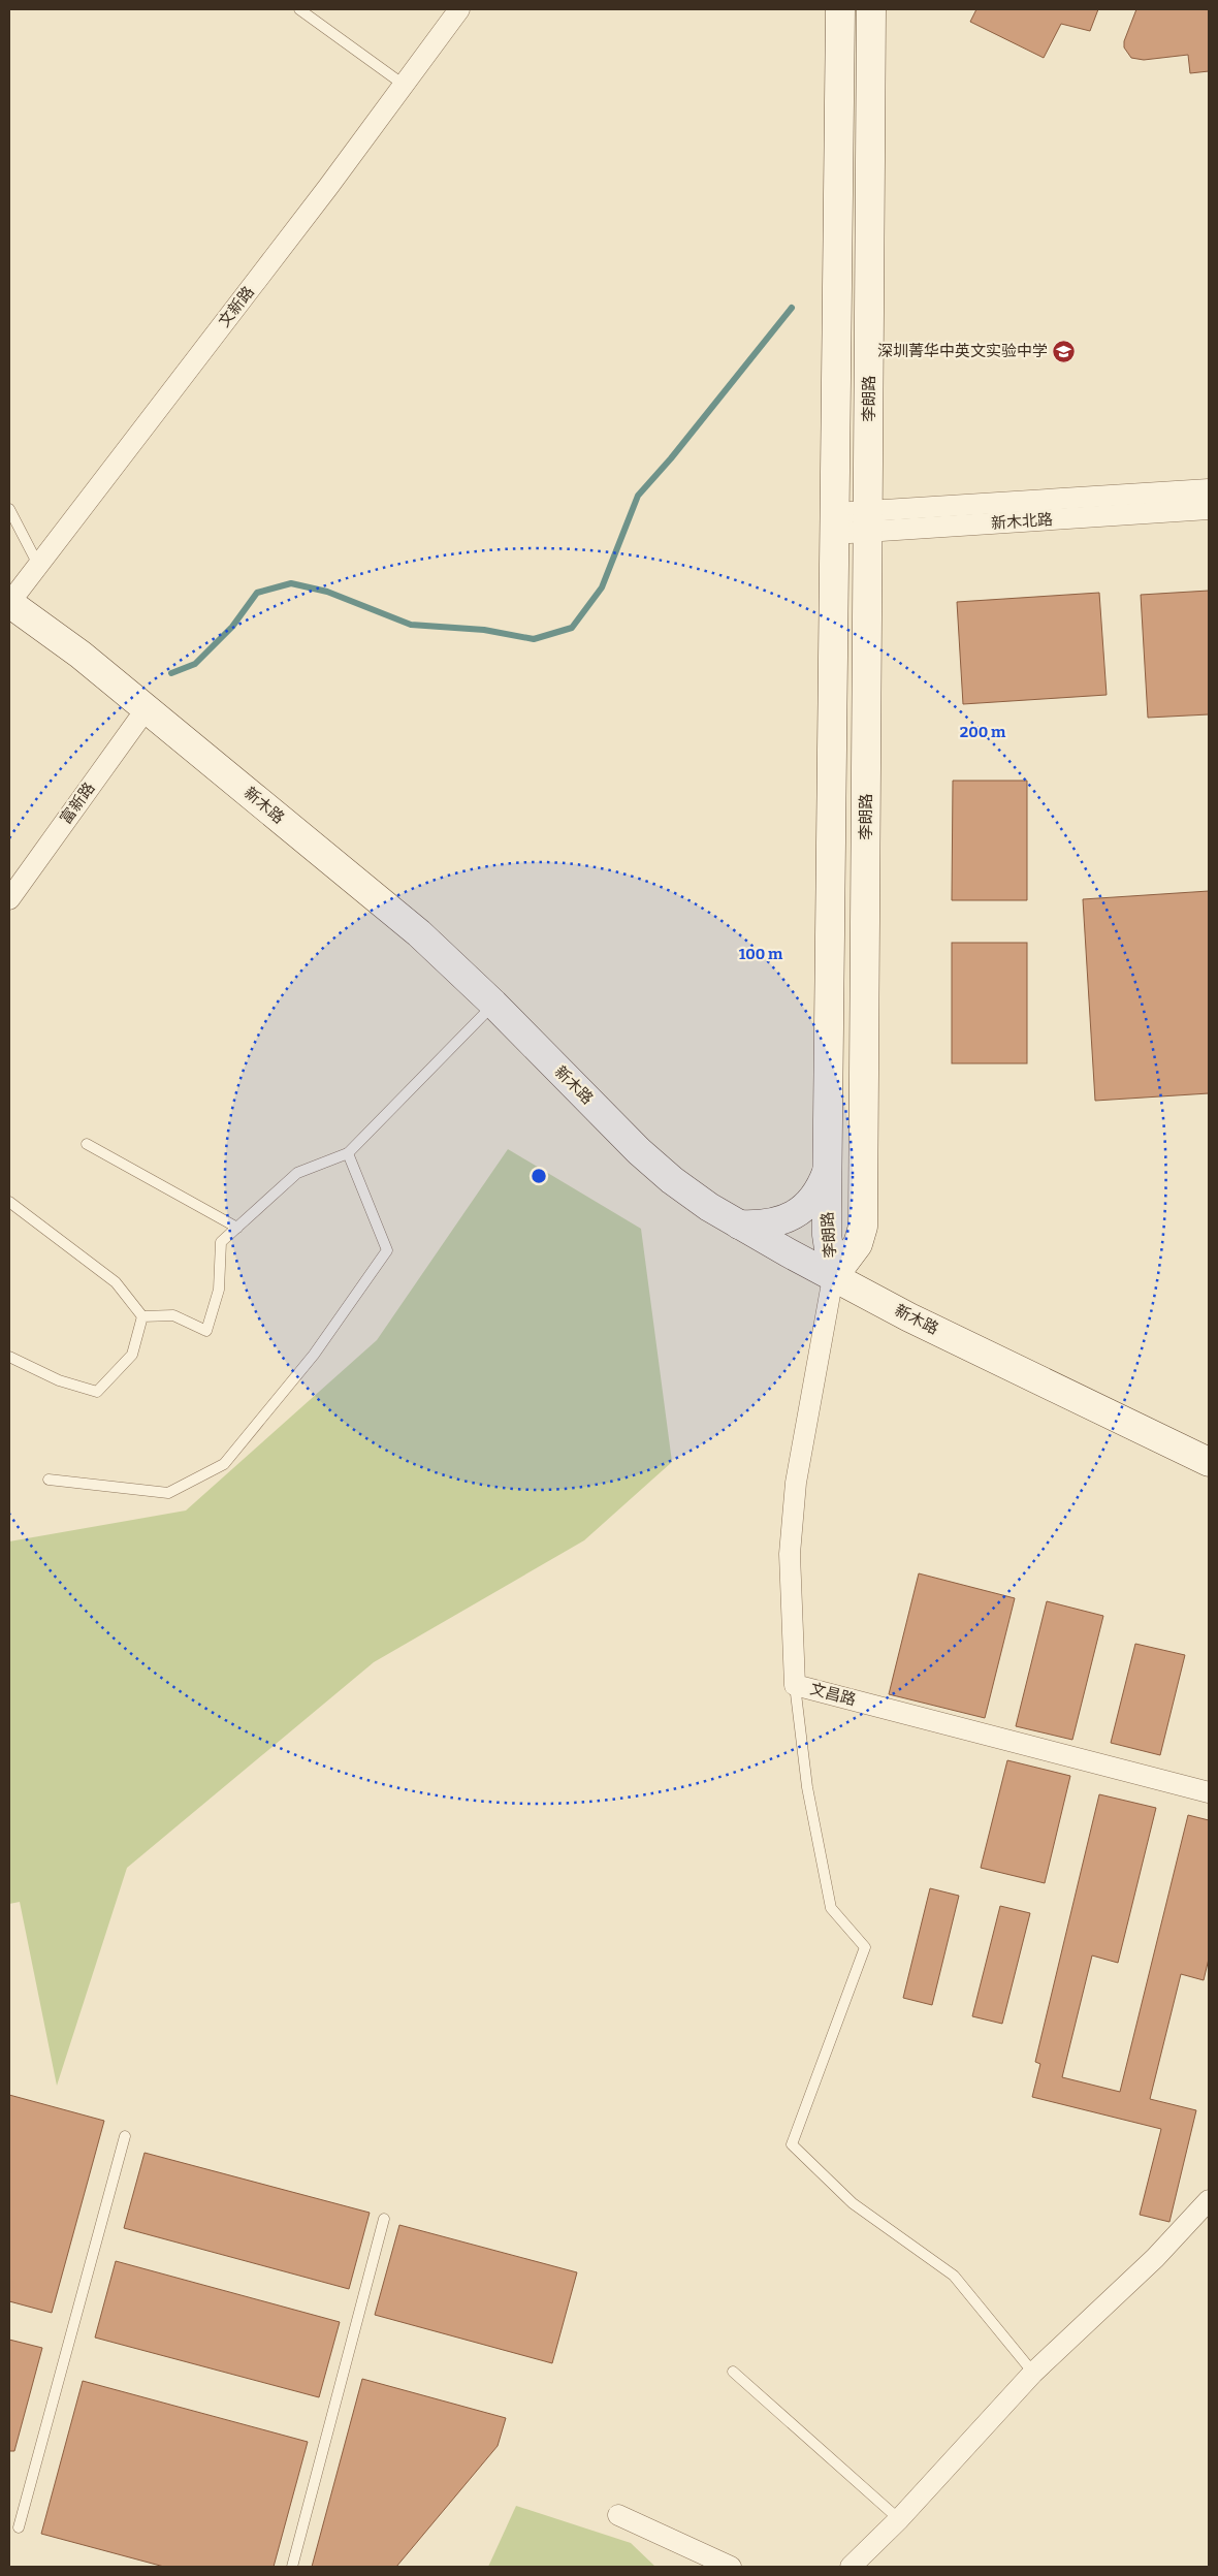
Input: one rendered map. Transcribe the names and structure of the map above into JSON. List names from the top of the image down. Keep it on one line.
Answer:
{"streets":{"street":["文新路","李朗路","新木北路","富新路","新木路","文昌路"]},"crossings":[["文新路","新木路"],["李朗路","新木北路"],["李朗路","新木路"],["李朗路","文昌路"],["富新路","新木路"],["新木路","文昌路"]],"places":{"school or university":["深圳菁华中英文实验中学"]},"rings":["200 m","100 m"]}
